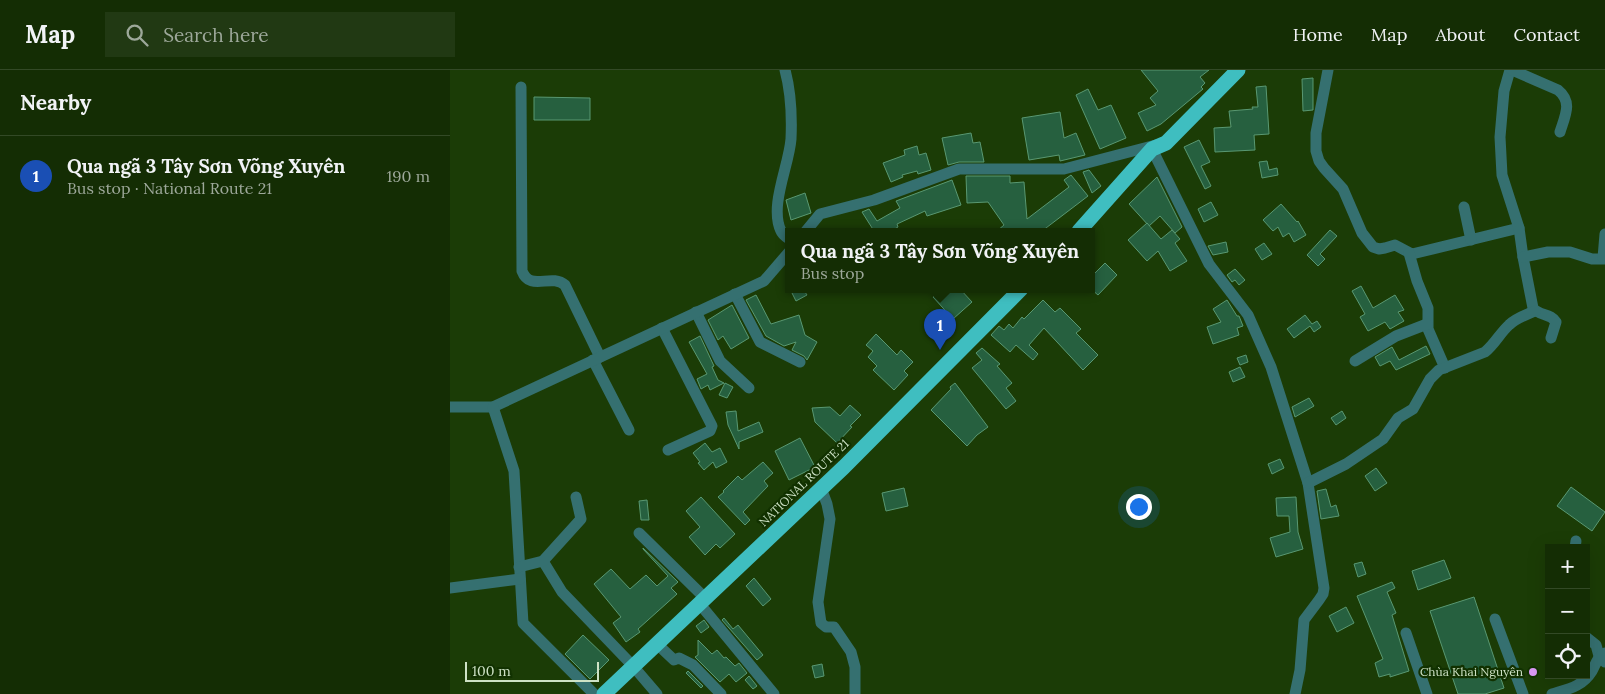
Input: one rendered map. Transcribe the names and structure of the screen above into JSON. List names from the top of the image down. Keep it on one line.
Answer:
{"streets":{"highway":["NATIONAL ROUTE 21"]},"places":["Chùa Khai Nguyên"],"scale_bar":"100 m","page":{"header":"Map","search":"Search here","nav":["Home","Map","About","Contact"],"heading":"Nearby","list":[{"mark":"1","name":"Qua ngã 3 Tây Sơn Võng Xuyên","note":"Bus stop · National Route 21","value":"190 m"}],"popup":["Qua ngã 3 Tây Sơn Võng Xuyên","Bus stop"],"pins":"1","map_buttons":["+","−"],"scale":"100 m"}}
